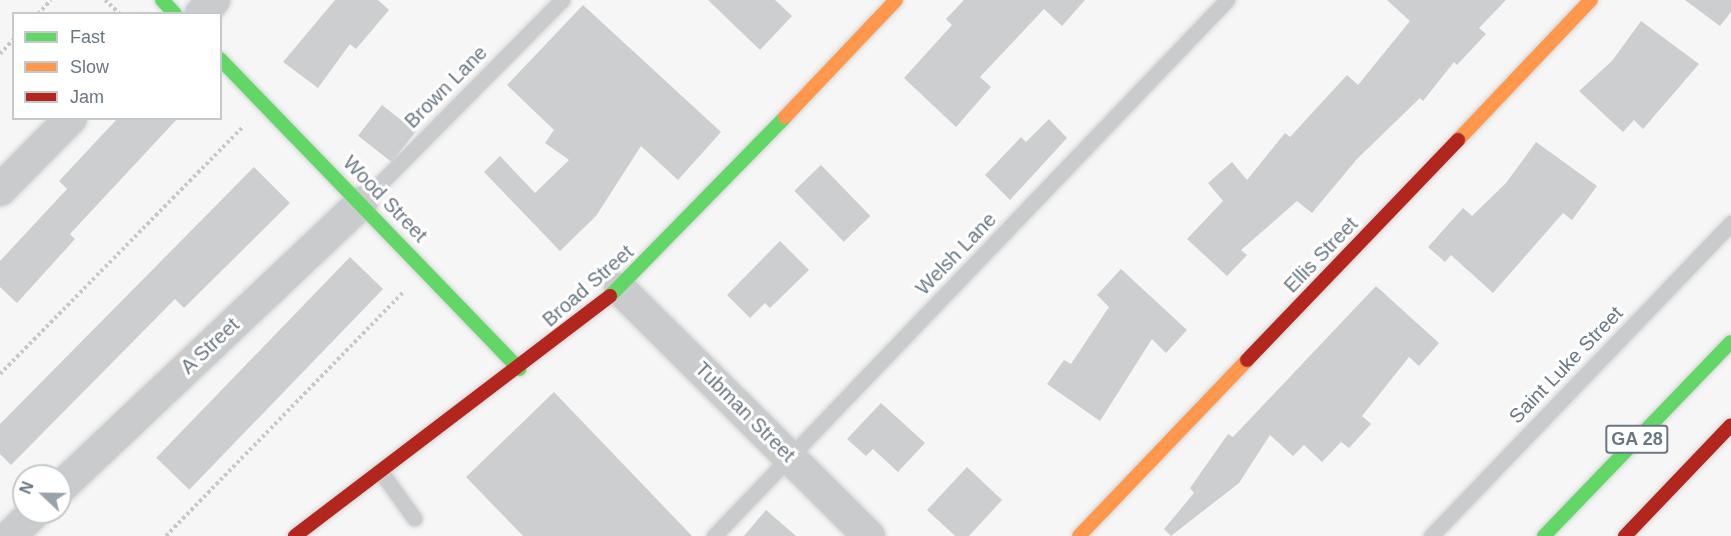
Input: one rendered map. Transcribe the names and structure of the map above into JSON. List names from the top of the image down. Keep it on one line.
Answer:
{"streets":{"main road":["Wood Street","Ellis Street","Broad Street","GA 28"],"street":["A Street","Tubman Street"],"lane":["Brown Lane","Welsh Lane","Saint Luke Street"]},"crossings":[["Brown Lane","Wood Street"],["Brown Lane","A Street"],["Wood Street","Broad Street"],["Wood Street","A Street"],["Welsh Lane","Tubman Street"],["Broad Street","Tubman Street"]],"legend":["Fast","Slow","Jam"],"north":"left"}
